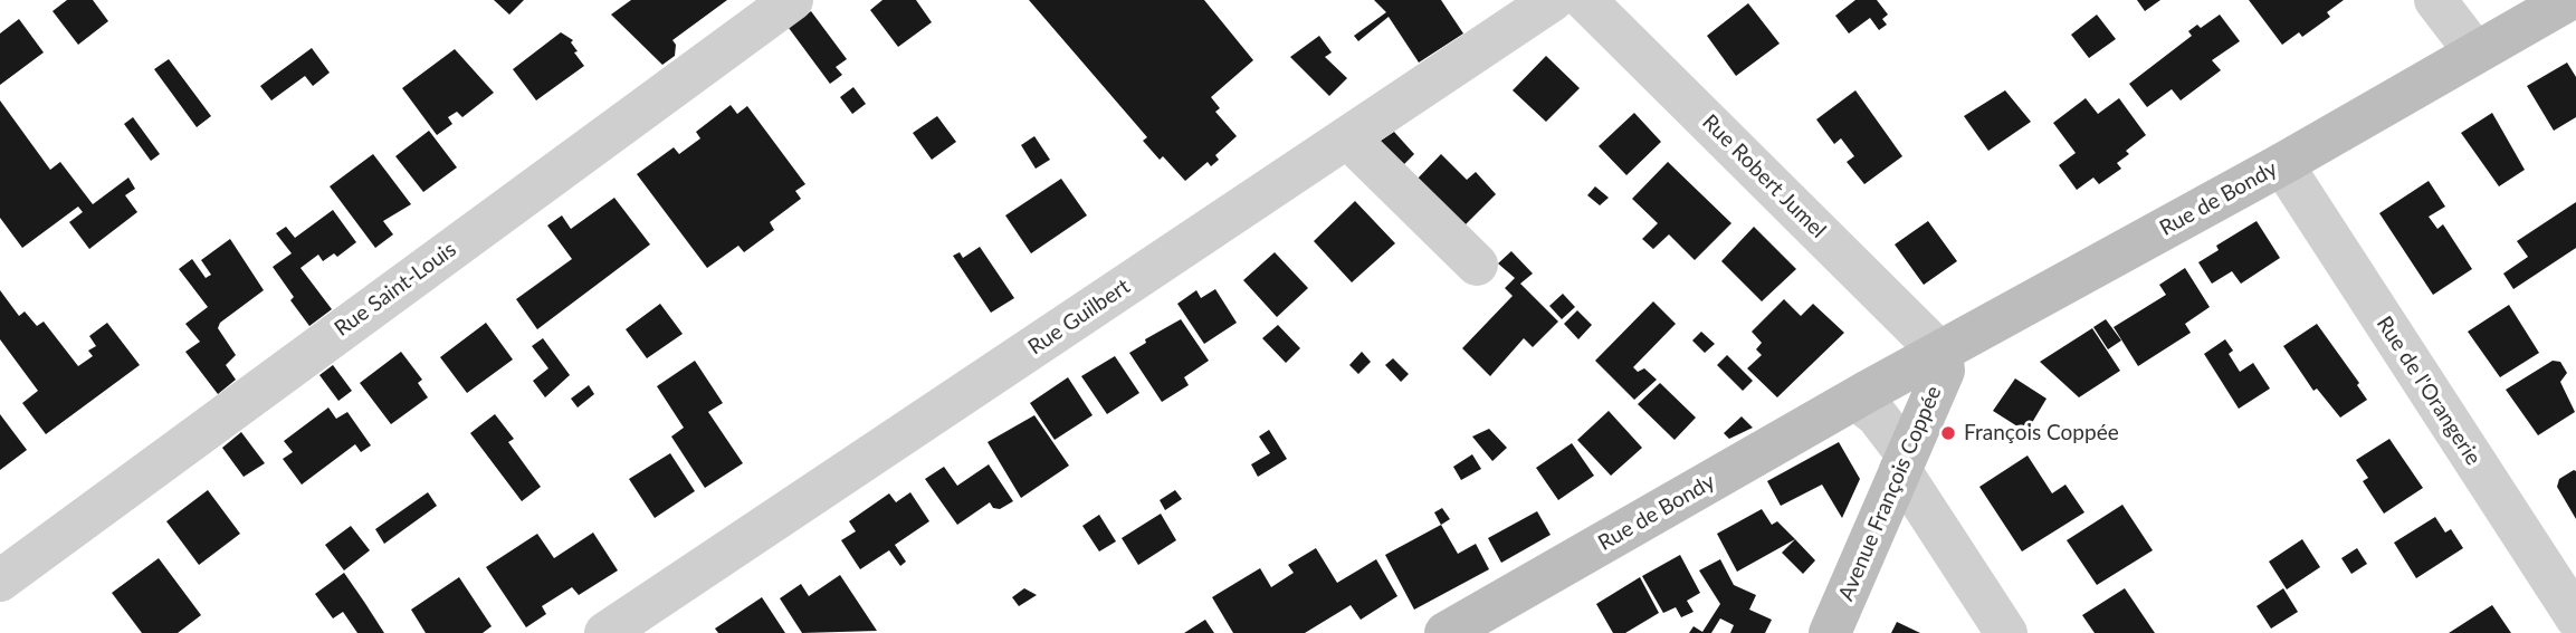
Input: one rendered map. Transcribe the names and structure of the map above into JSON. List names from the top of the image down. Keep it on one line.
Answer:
{"streets":{"street":["Rue Robert Jumel","Rue de Bondy","Rue Saint-Louis","Rue Guilbert","Rue de l'Orangerie","Avenue François Coppée"]},"crossings":[["Rue Robert Jumel","Rue de Bondy"],["Rue Robert Jumel","Avenue François Coppée"],["Rue de Bondy","Rue de l'Orangerie"],["Rue de Bondy","Avenue François Coppée"]],"places":["François Coppée"]}
